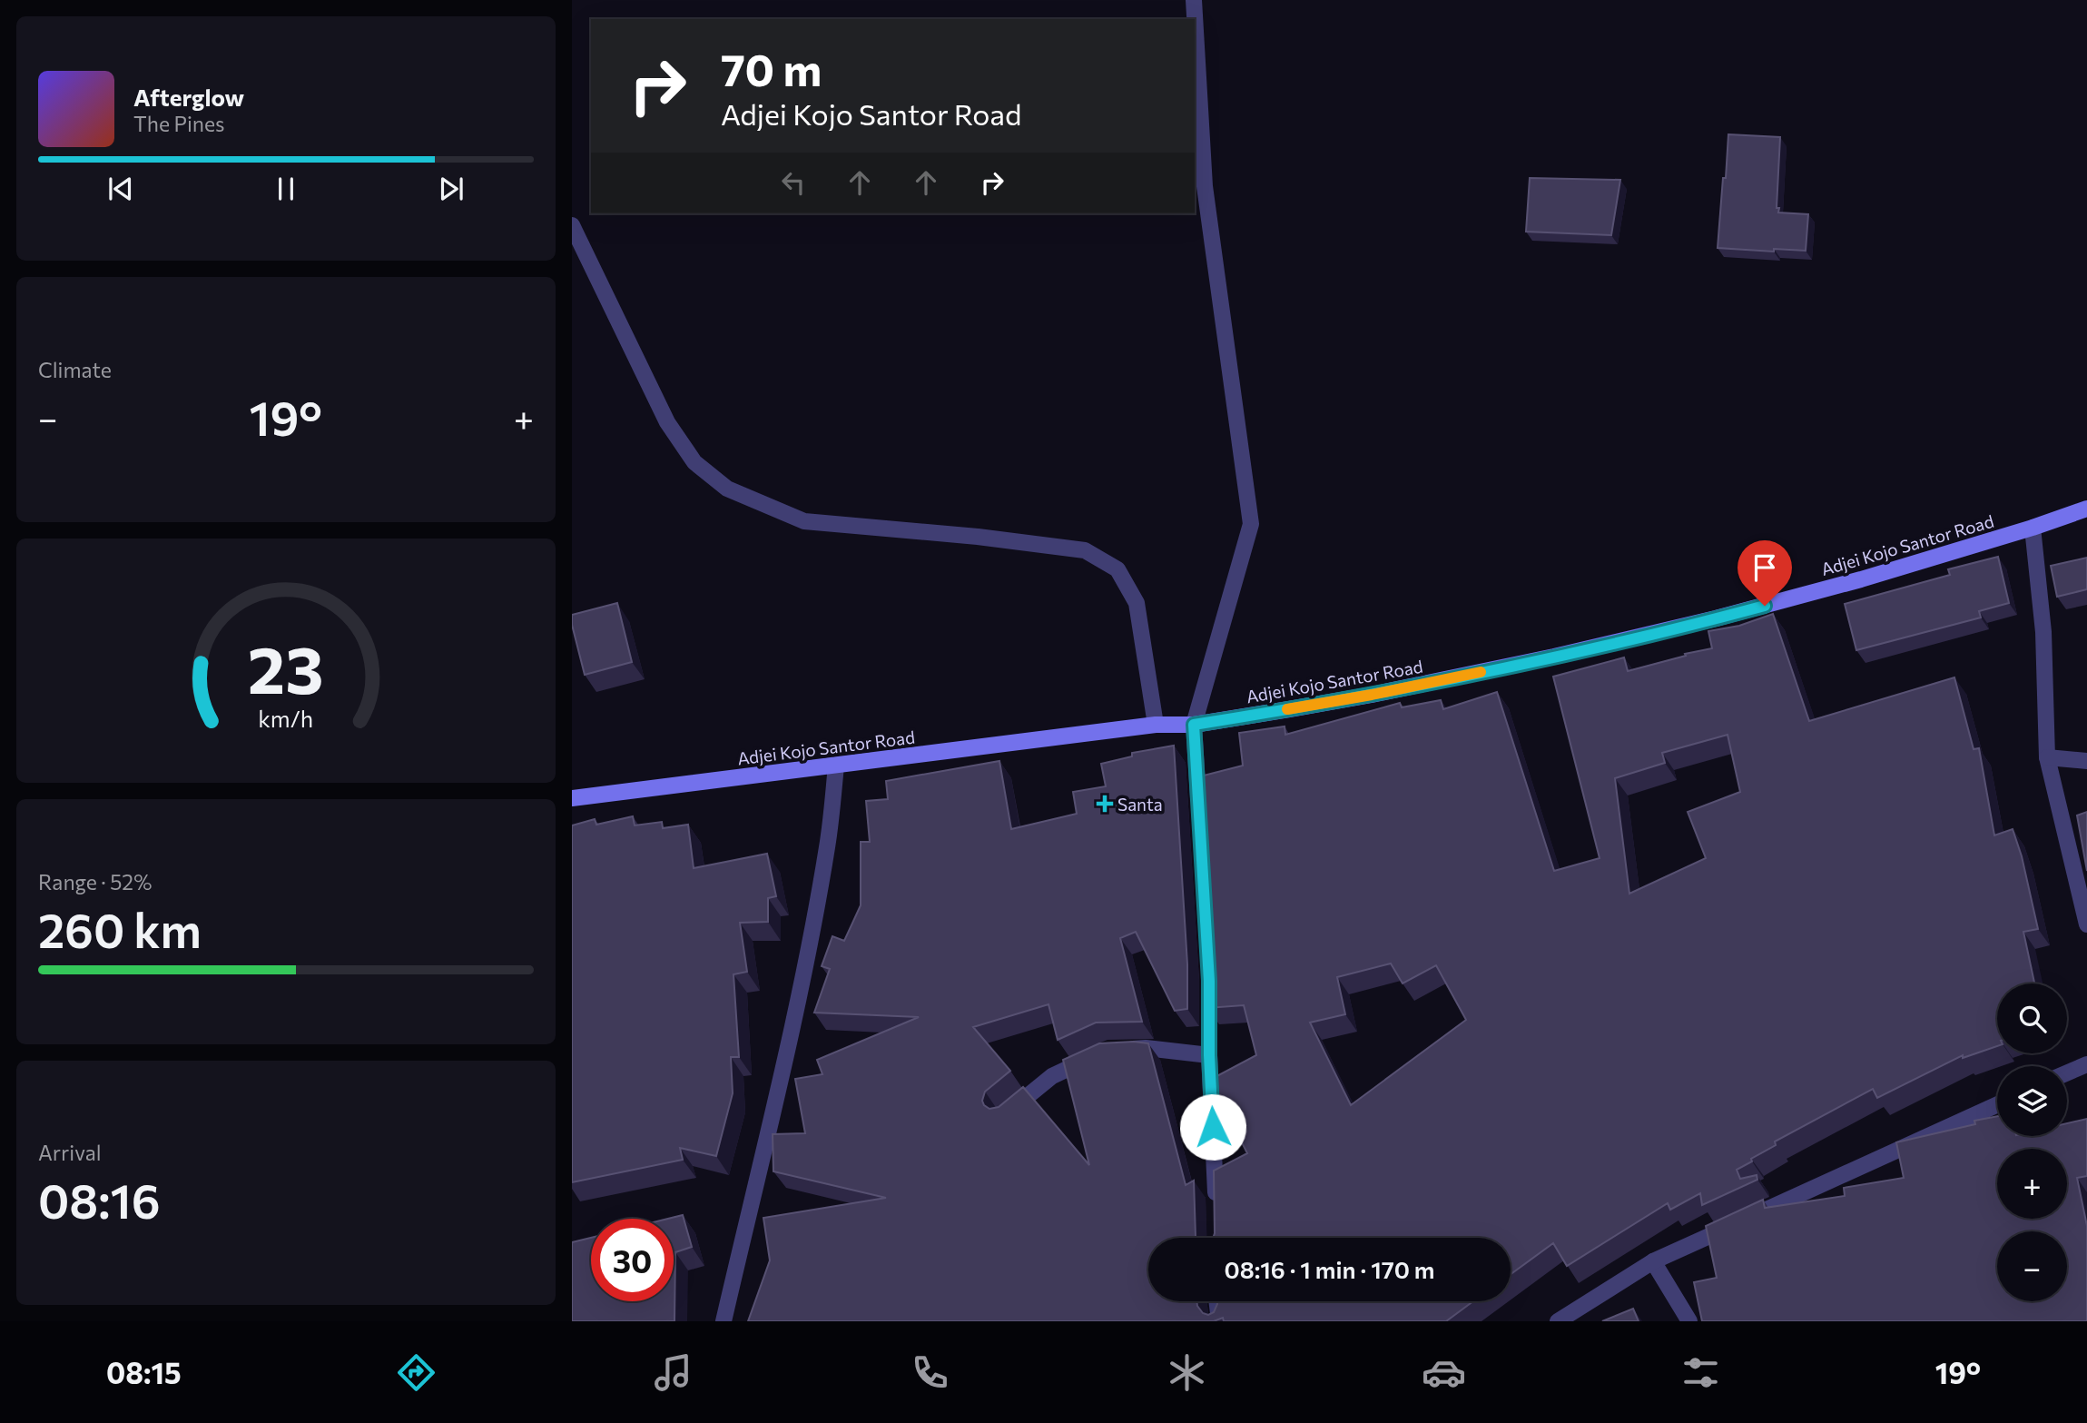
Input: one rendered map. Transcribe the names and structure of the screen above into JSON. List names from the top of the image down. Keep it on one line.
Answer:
{"streets":{"street":["Adjei Kojo Santor Road"]},"places":{"health":["Santa"]},"page":{"turn":["70 m","Adjei Kojo Santor Road"],"song":["Afterglow","The Pines"],"tile":["Climate",["Range · 52%","260 km"],["Arrival","08:16"]],"heat":["−","19°","+"],"map_buttons":["+","−"],"limit":"30","trip":"08:16 · 1 min · 170 m","tabs":["08:15","19°"],"gauge":["23","km/h"]}}
